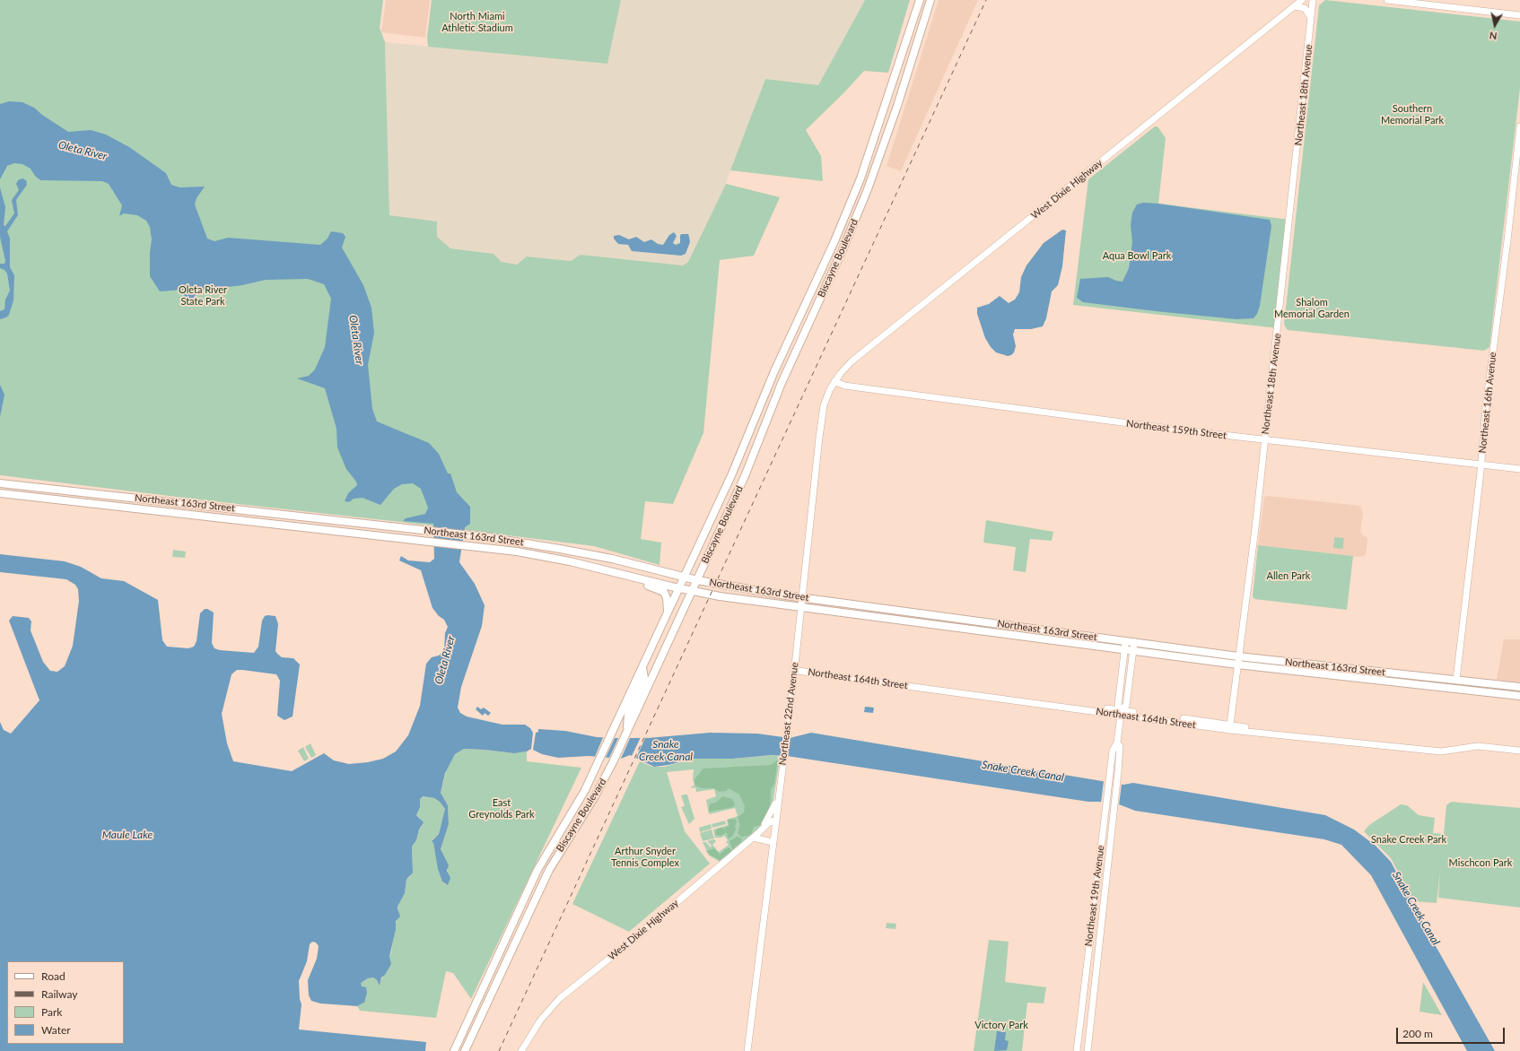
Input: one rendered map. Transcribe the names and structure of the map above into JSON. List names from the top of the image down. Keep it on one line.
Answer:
{"streets":{"main road":["Biscayne Boulevard","Northeast 163rd Street"],"street":["Northeast 18th Avenue","West Dixie Highway","Northeast 16th Avenue","Northeast 159th Street","Northeast 164th Street","Northeast 22nd Avenue","Northeast 19th Avenue"]},"crossings":[["Northeast 18th Avenue","Northeast 159th Street"],["Northeast 18th Avenue","Northeast 163rd Street"],["Northeast 18th Avenue","Northeast 164th Street"],["West Dixie Highway","Northeast 159th Street"],["West Dixie Highway","Northeast 22nd Avenue"],["Biscayne Boulevard","Northeast 163rd Street"],["Northeast 16th Avenue","Northeast 159th Street"],["Northeast 16th Avenue","Northeast 163rd Street"],["Northeast 159th Street","Northeast 22nd Avenue"],["Northeast 163rd Street","Northeast 22nd Avenue"],["Northeast 163rd Street","Northeast 19th Avenue"],["Northeast 164th Street","Northeast 22nd Avenue"],["Northeast 164th Street","Northeast 19th Avenue"]],"water":["Oleta River","Snake Creek Canal","Maule Lake"],"parks":["North Miami Athletic Stadium","Southern Memorial Park","Aqua Bowl Park","Oleta River State Park","Shalom Memorial Garden","Allen Park","East Greynolds Park","Snake Creek Park","Arthur Snyder Tennis Complex","Mischcon Park","Victory Park"],"legend":["Road","Railway","Park","Water"],"scale_bar":"200 m","north":"bottom"}
